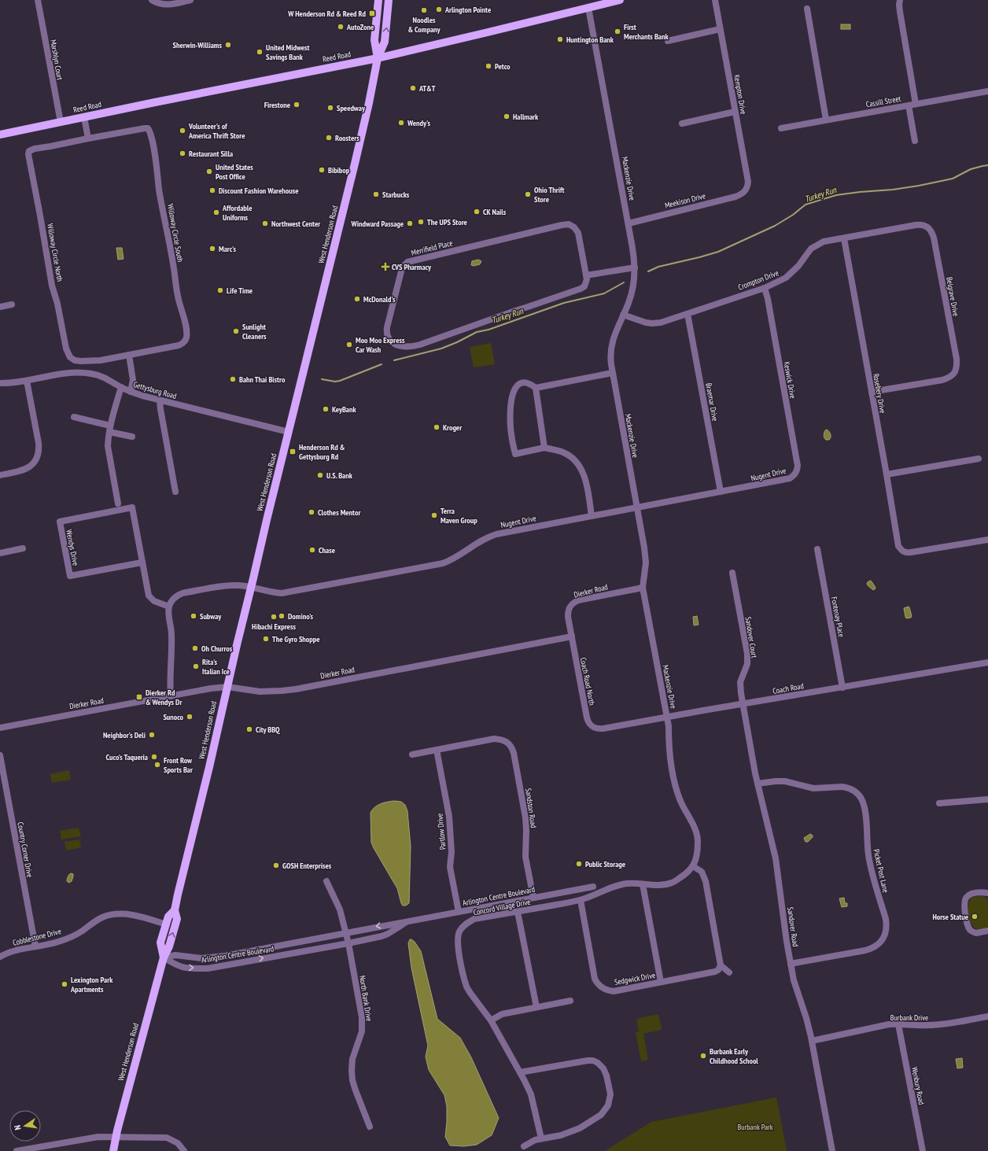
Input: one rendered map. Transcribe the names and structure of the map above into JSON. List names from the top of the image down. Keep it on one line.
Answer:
{"streets":{"main road":["Reed Road","West Henderson Road"],"street":["Marshlyn Court","Kempton Drive","Cassill Street","Mackenzie Drive","Meekison Drive","Willoway Circle South","Merrifield Place","Willoway Circle North","Crompton Drive","Belgrave Drive","Keswick Drive","Gettysburg Road","Rosebery Drive","Braemar Drive","Nugent Drive","Wendys Drive","Dierker Road","Fontenay Place","Sandover Court","Coach Road North","Coach Road","Sandston Road","Partlow Drive","Country Corner Drive","Picket Post Lane","Arlington Centre Boulevard","Concord Village Drive","Sandover Road","Cobblestone Drive","Sedgwick Drive","North Bank Drive","Burbank Drive","Wenbury Road"]},"crossings":[["Reed Road","Marshlyn Court"],["Reed Road","Mackenzie Drive"],["Reed Road","West Henderson Road"],["Kempton Drive","Meekison Drive"],["Mackenzie Drive","Meekison Drive"],["Mackenzie Drive","Crompton Drive"],["Mackenzie Drive","Nugent Drive"],["Mackenzie Drive","Dierker Road"],["Mackenzie Drive","Coach Road"],["Mackenzie Drive","Concord Village Drive"],["Willoway Circle South","Willoway Circle North"],["West Henderson Road","Gettysburg Road"],["West Henderson Road","Nugent Drive"],["West Henderson Road","Dierker Road"],["West Henderson Road","Arlington Centre Boulevard"],["West Henderson Road","Cobblestone Drive"],["Crompton Drive","Belgrave Drive"],["Crompton Drive","Keswick Drive"],["Crompton Drive","Rosebery Drive"],["Crompton Drive","Braemar Drive"],["Belgrave Drive","Rosebery Drive"],["Keswick Drive","Nugent Drive"],["Braemar Drive","Nugent Drive"],["Dierker Road","Coach Road North"],["Fontenay Place","Coach Road"],["Sandover Court","Coach Road"],["Sandover Court","Sandover Road"],["Coach Road North","Coach Road"],["Coach Road","Sandover Road"],["Sandston Road","Partlow Drive"],["Sandston Road","Arlington Centre Boulevard"],["Partlow Drive","Arlington Centre Boulevard"],["Country Corner Drive","Cobblestone Drive"],["Picket Post Lane","Sandover Road"],["Arlington Centre Boulevard","North Bank Drive"],["Concord Village Drive","Sedgwick Drive"],["Sandover Road","Burbank Drive"],["Burbank Drive","Wenbury Road"]],"water":["Turkey Run"],"parks":["Burbank Park"],"places":{"other":["Arlington Pointe","Noodles & Company","AutoZone","First Merchants Bank","Huntington Bank","Sherwin-Williams","United Midwest Savings Bank","Petco","AT&T","Firestone","Speedway","Hallmark","Wendy's","Volunteer's of America Thrift Store","Roosters","Restaurant Silla","Bibibop","United States Post Office","Discount Fashion Warehouse","Starbucks","Ohio Thrift Store","CK Nails","Affordable Uniforms","The UPS Store","Northwest Center","Windward Passage","Marc's","Life Time","McDonald's","Sunlight Cleaners","Moo Moo Express Car Wash","Bahn Thai Bistro","KeyBank","Kroger","U.S. Bank","Clothes Mentor","Terra Maven Group","Chase","Subway","Domino's","Hibachi Express","The Gyro Shoppe","Oh Churros","Rita's Italian Ice","Sunoco","City BBQ","Neighbor's Deli","Cuco's Taqueria","Front Row Sports Bar","Public Storage","GOSH Enterprises","Horse Statue","Lexington Park Apartments","Burbank Early Childhood School"],"transit":["W Henderson Rd & Reed Rd","Henderson Rd & Gettysburg Rd","Dierker Rd & Wendys Dr"],"health":["CVS Pharmacy"]},"north":"left"}
